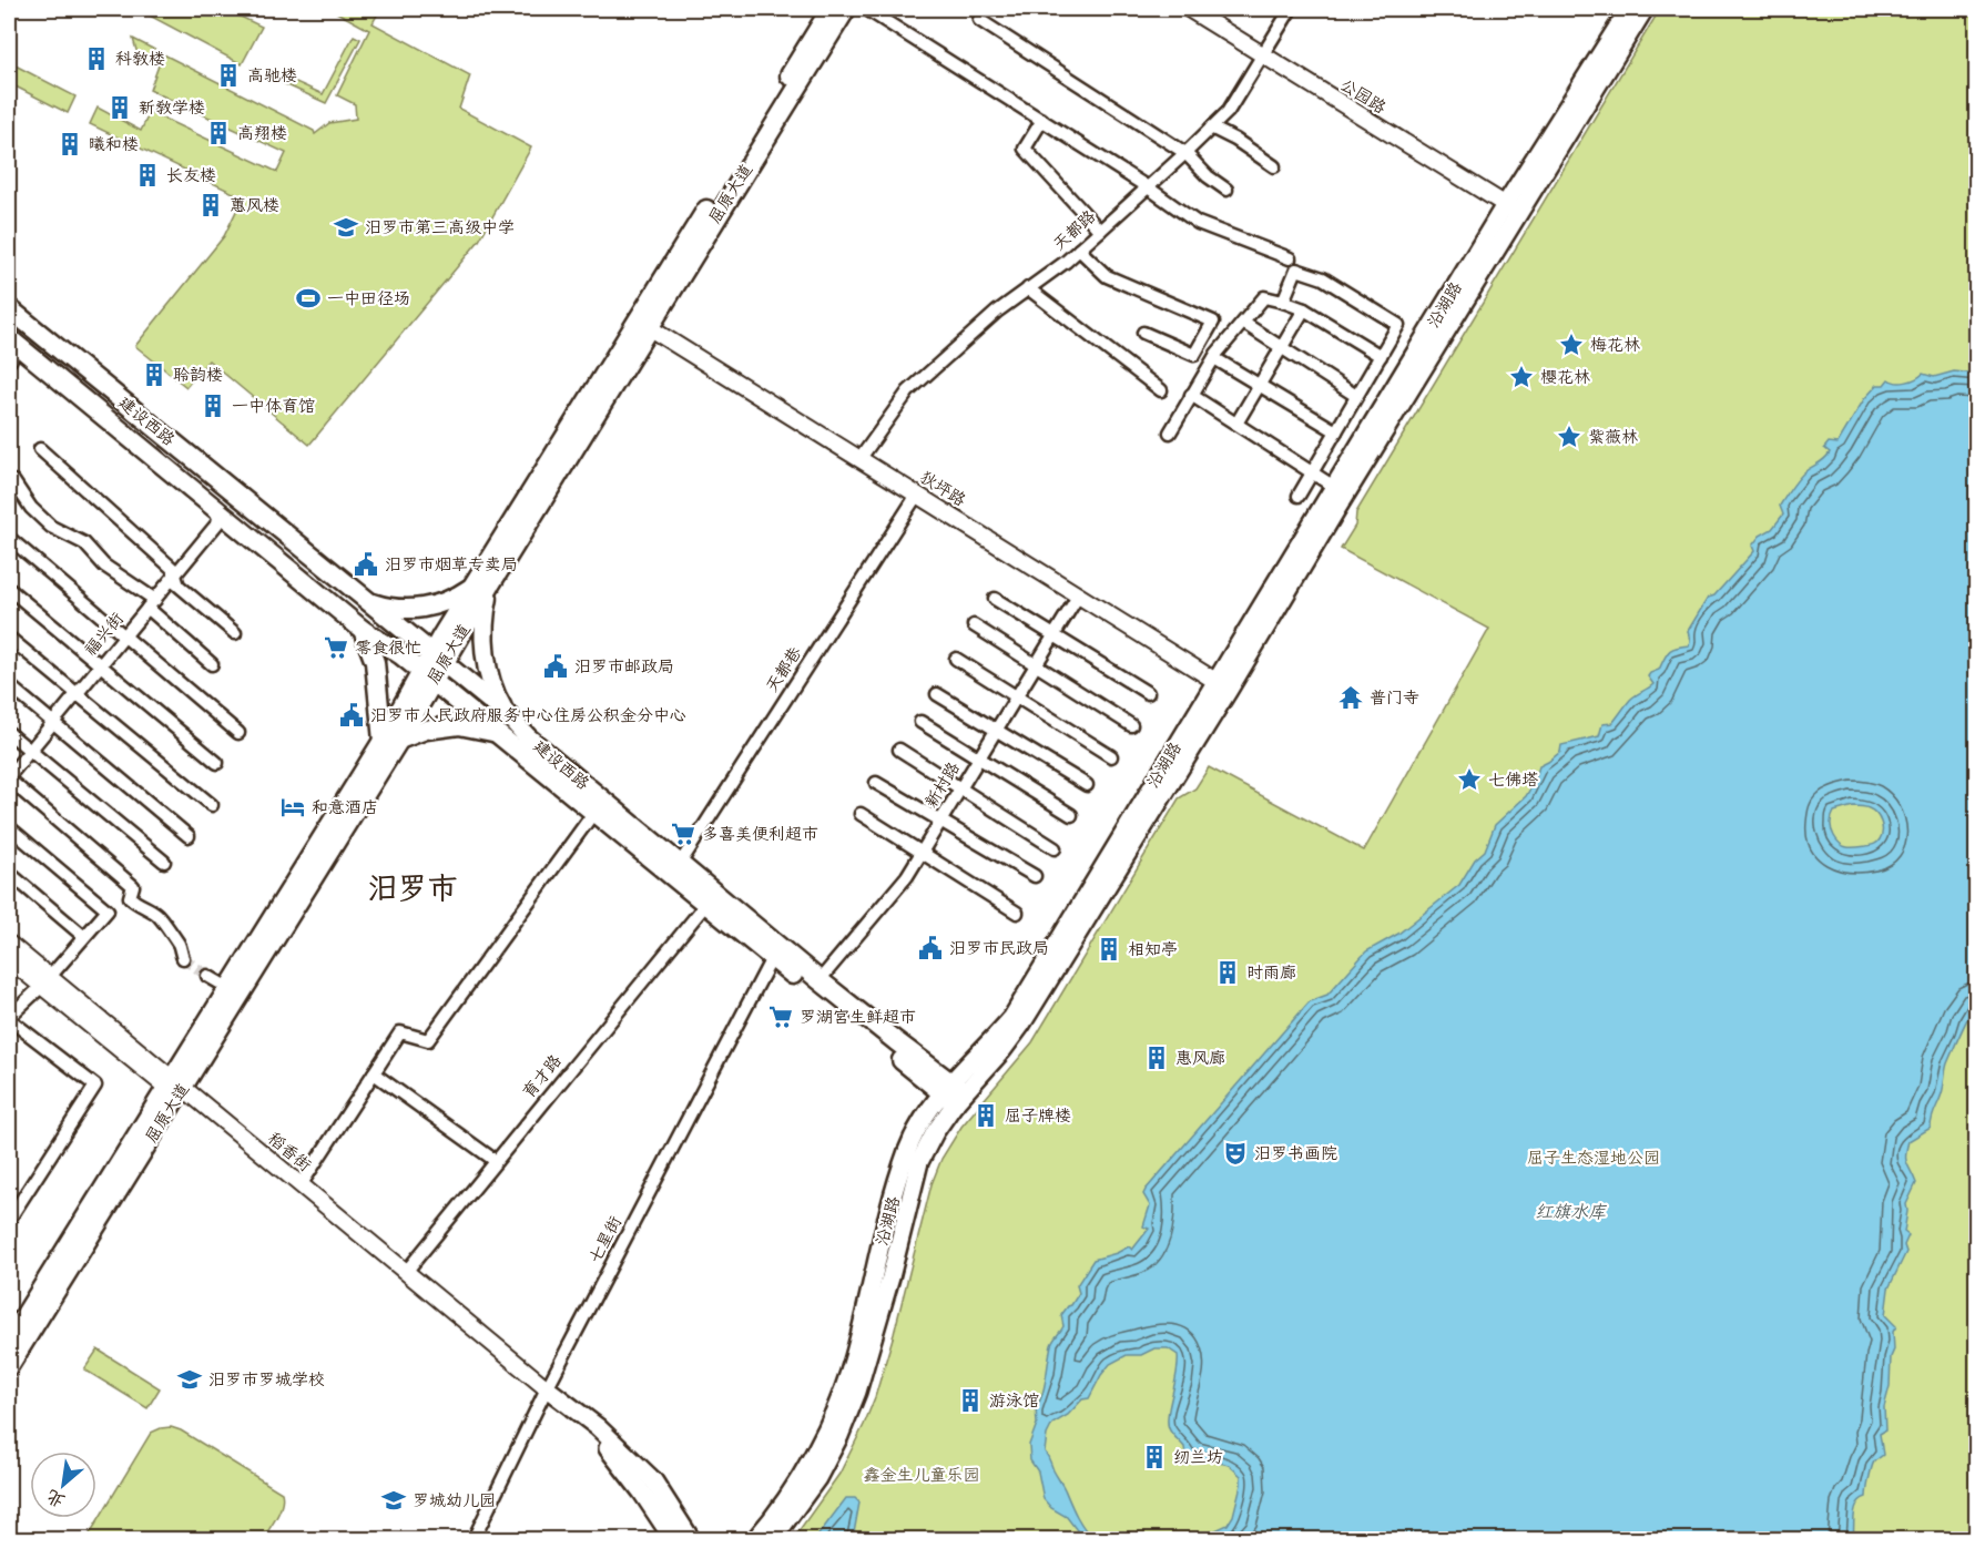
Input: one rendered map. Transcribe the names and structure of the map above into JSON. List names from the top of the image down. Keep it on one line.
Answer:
{"streets":{"main road":["屈原大道","沿湖路","建设西路"],"street":["公园路","天都路","狄坪路","福兴街","天都巷","新村路","育才路","稻香街","七星街"]},"crossings":[["公园路","天都路"],["公园路","沿湖路"],["屈原大道","建设西路"],["屈原大道","狄坪路"],["屈原大道","稻香街"],["天都路","狄坪路"],["沿湖路","建设西路"],["沿湖路","狄坪路"],["建设西路","福兴街"],["建设西路","天都巷"],["建设西路","新村路"],["建设西路","育才路"],["建设西路","七星街"],["狄坪路","天都巷"],["狄坪路","新村路"],["育才路","稻香街"],["稻香街","七星街"]],"districts":["汨罗市"],"water":["红旗水库"],"parks":["屈子生态湿地公园","鑫金生儿童乐园"],"places":{"building":["科教楼","高驰楼","新教学楼","高翔楼","曦和楼","长友楼","蕙风楼","聆韵楼","一中体育馆","相知亭","时雨廊","惠风廊","屈子牌楼","游泳馆","纫兰坊"],"school or university":["汨罗市第三高级中学","汨罗市罗城学校","罗城幼儿园"],"sports":["一中田径场"],"place":["梅花林","樱花林","紫薇林","七佛塔"],"public building":["汨罗市烟草专卖局","汨罗市邮政局","汨罗市人民政府服务中心住房公积金分中心","汨罗市民政局"],"supermarket":["零食很忙","多喜美便利超市","罗湖宫生鲜超市"],"temple":["普门寺"],"hotel":["和意酒店"],"theatre":["汨罗书画院"]},"north":"bottom left"}
